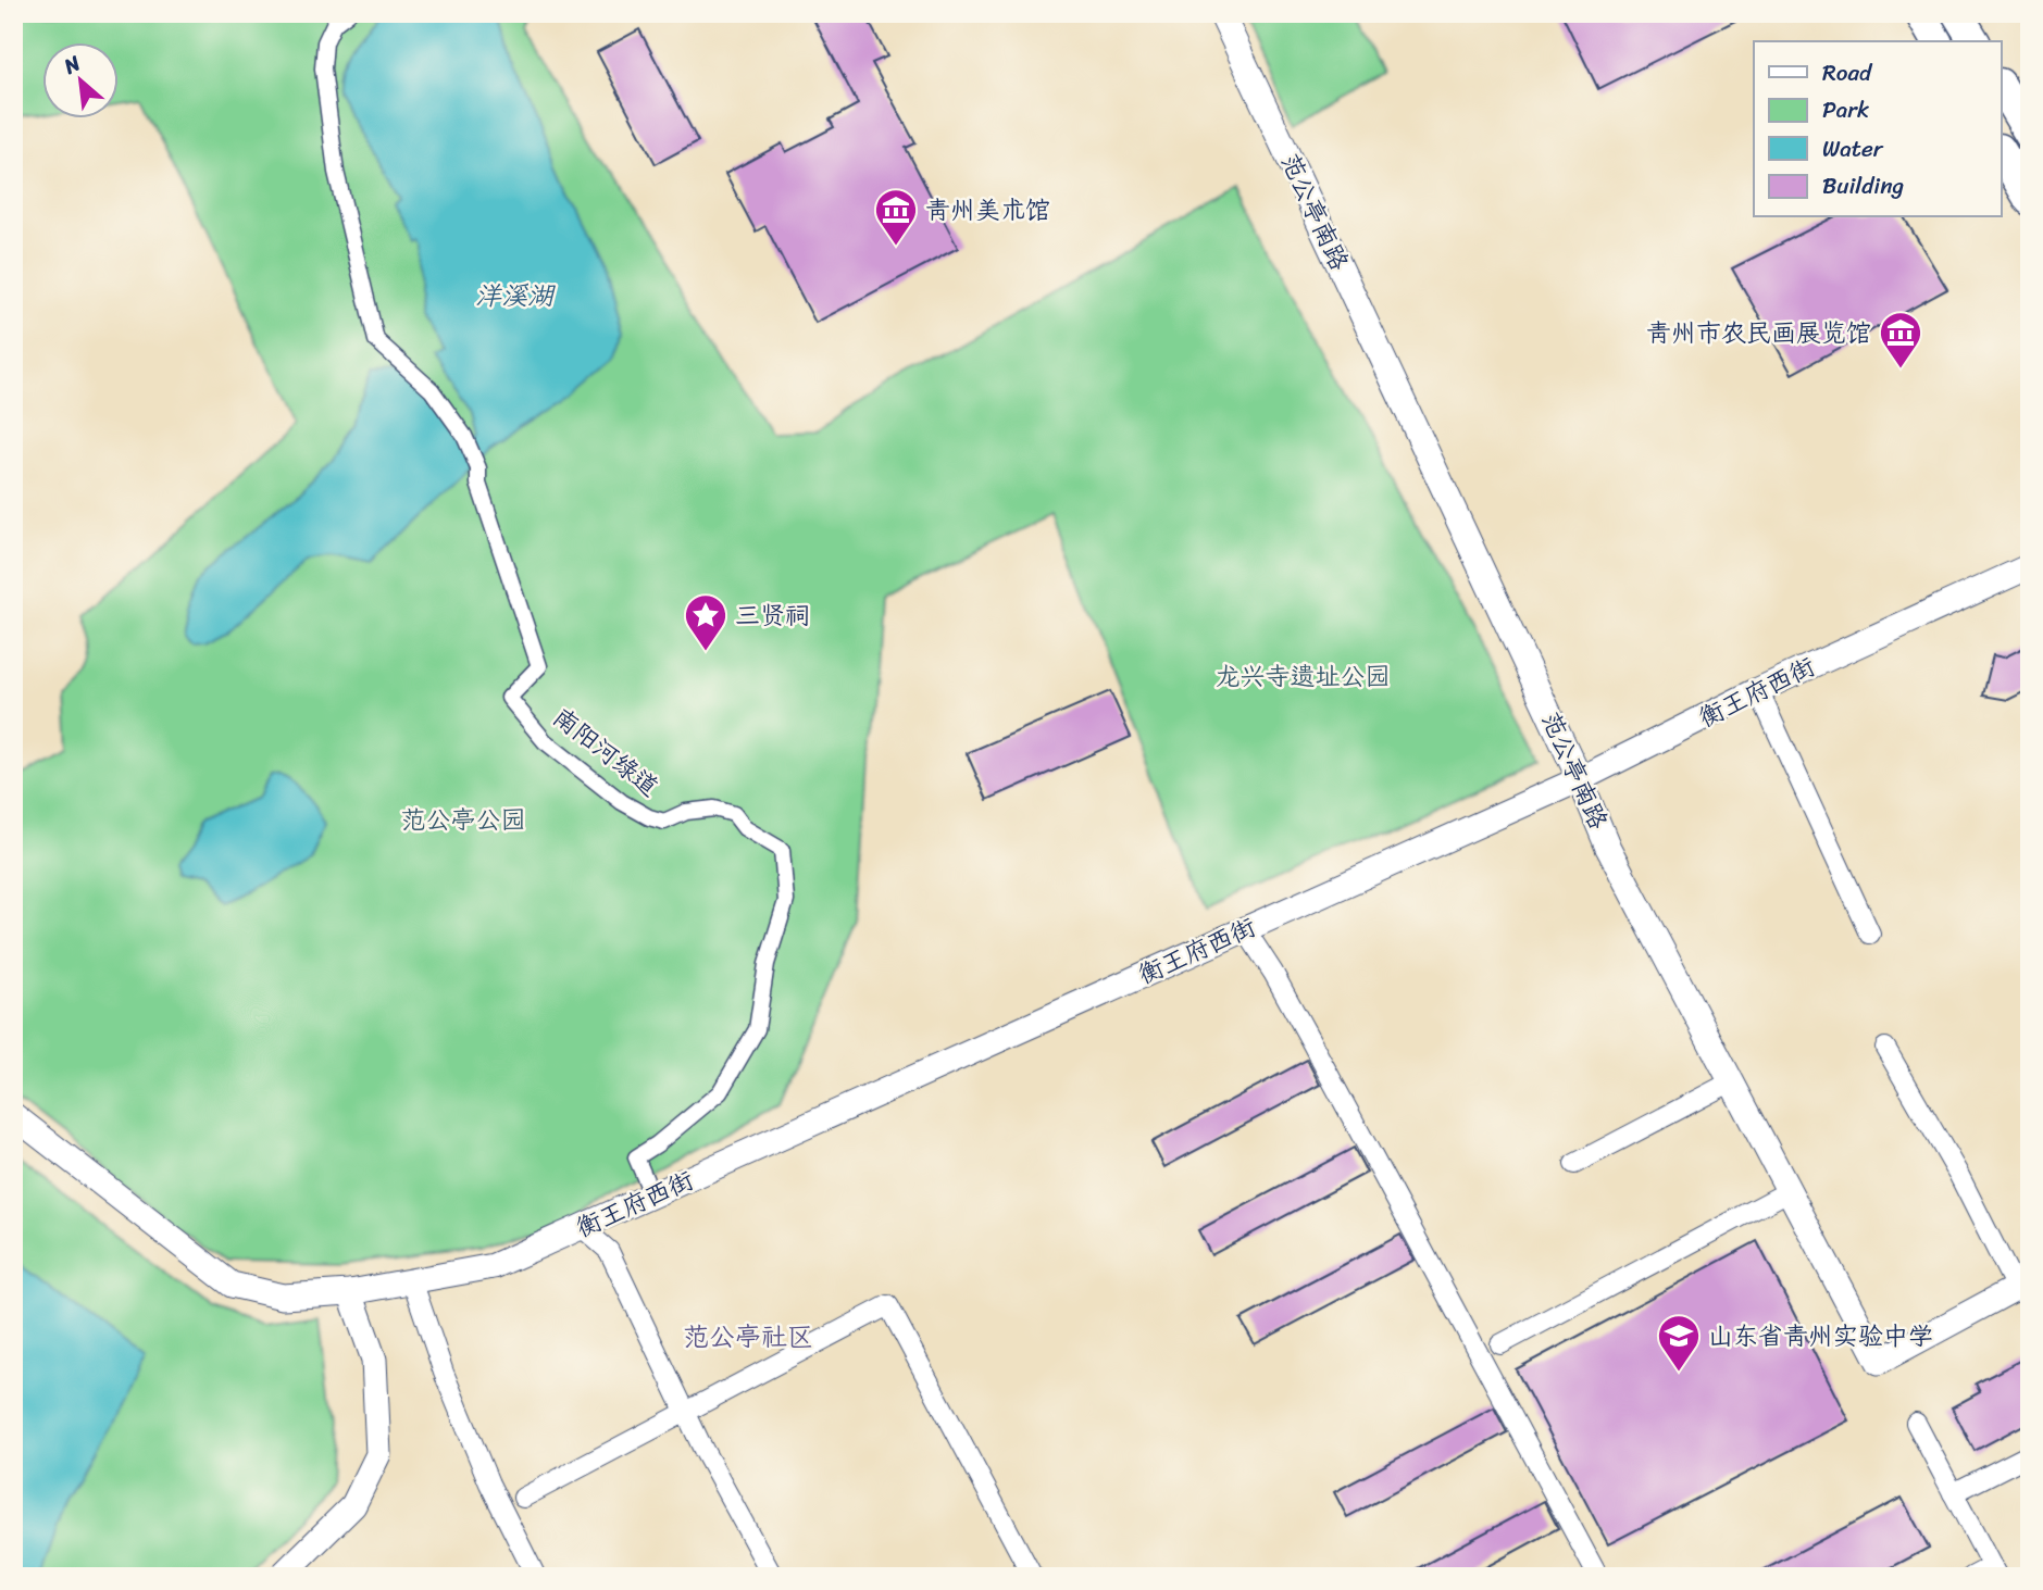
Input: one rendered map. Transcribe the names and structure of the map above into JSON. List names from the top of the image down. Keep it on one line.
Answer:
{"streets":{"street":["范公亭南路","衡王府西街","南阳河绿道"]},"crossings":[["范公亭南路","衡王府西街"],["衡王府西街","南阳河绿道"]],"districts":["范公亭社区"],"water":["洋溪湖"],"parks":["龙兴寺遗址公园","范公亭公园"],"places":{"museum":["青州美术馆","青州市农民画展览馆"],"place":["三贤祠"],"school or university":["山东省青州实验中学"]},"legend":["Road","Park","Water","Building"],"north":"top left"}
